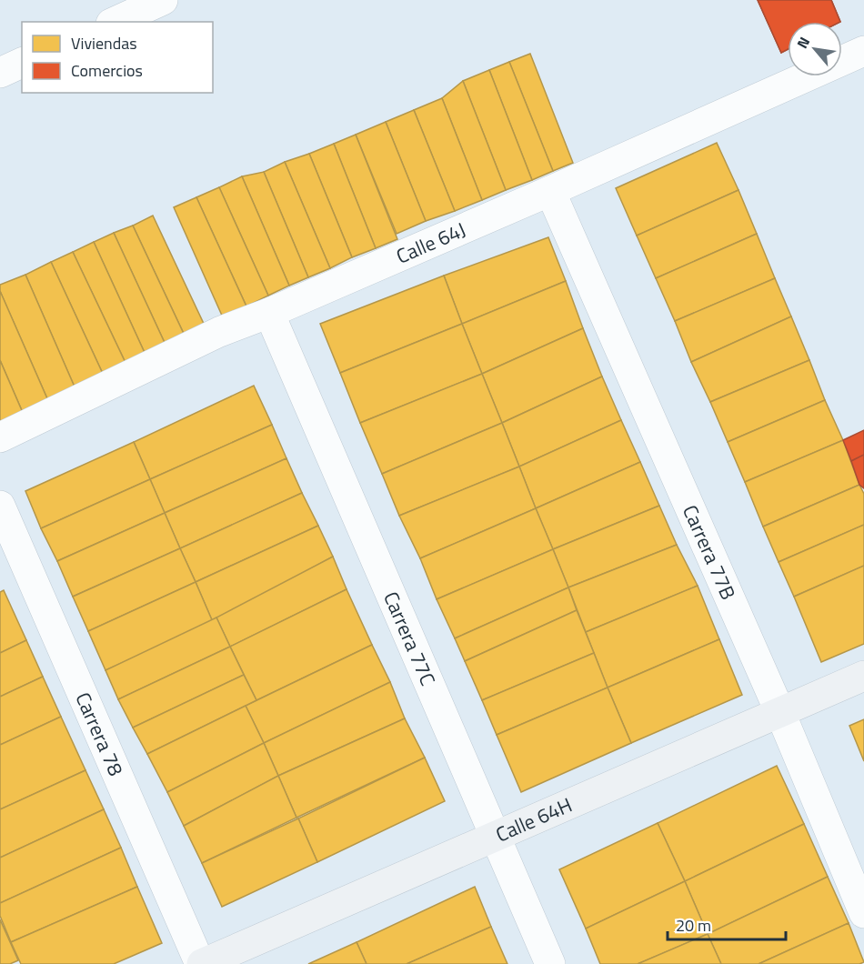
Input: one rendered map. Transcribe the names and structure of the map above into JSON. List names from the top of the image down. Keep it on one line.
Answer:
{"streets":{"street":["Calle 64J","Carrera 77B","Carrera 77C","Carrera 78","Calle 64H"]},"crossings":[["Calle 64J","Carrera 77B"],["Calle 64J","Carrera 77C"],["Carrera 77B","Calle 64H"],["Carrera 77C","Calle 64H"],["Carrera 78","Calle 64H"]],"legend":["Viviendas","Comercios"],"scale_bar":"20 m","north":"top left"}
